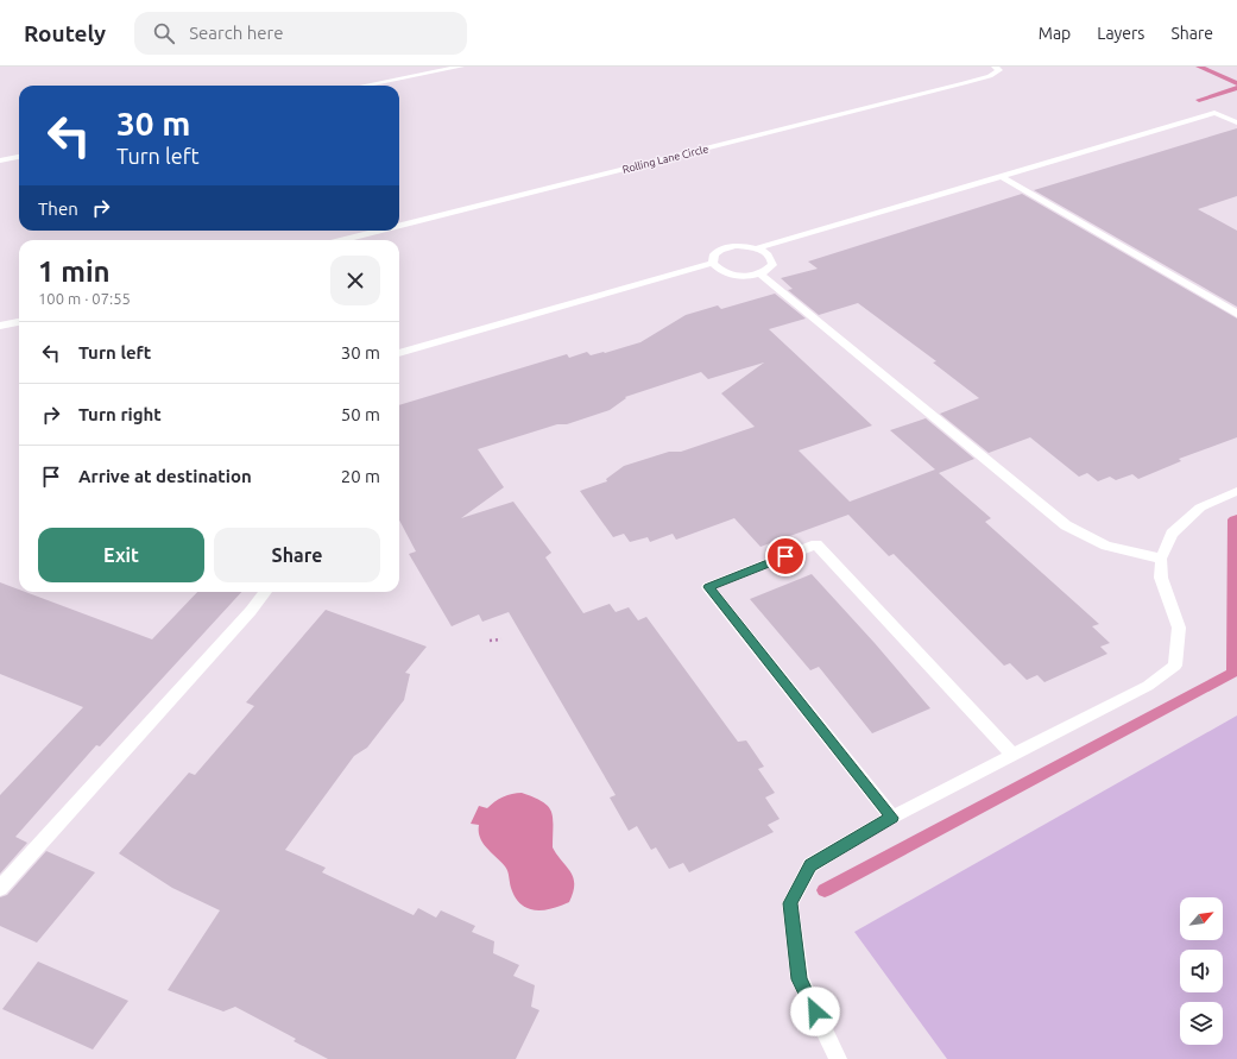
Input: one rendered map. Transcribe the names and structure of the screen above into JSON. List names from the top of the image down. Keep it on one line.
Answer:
{"streets":{"street":["Rolling Lane Circle"]},"north":"top right","page":{"header":"Routely","search":"Search here","nav":["Map","Layers","Share"],"turn":["30 m","Turn left"],"then":"Then","heading":["1 min","100 m · 07:55"],"list":[{"name":"Turn left","value":"30 m"},{"name":"Turn right","value":"50 m"},{"name":"Arrive at destination","value":"20 m"}],"buttons":["Exit","Share"]}}
